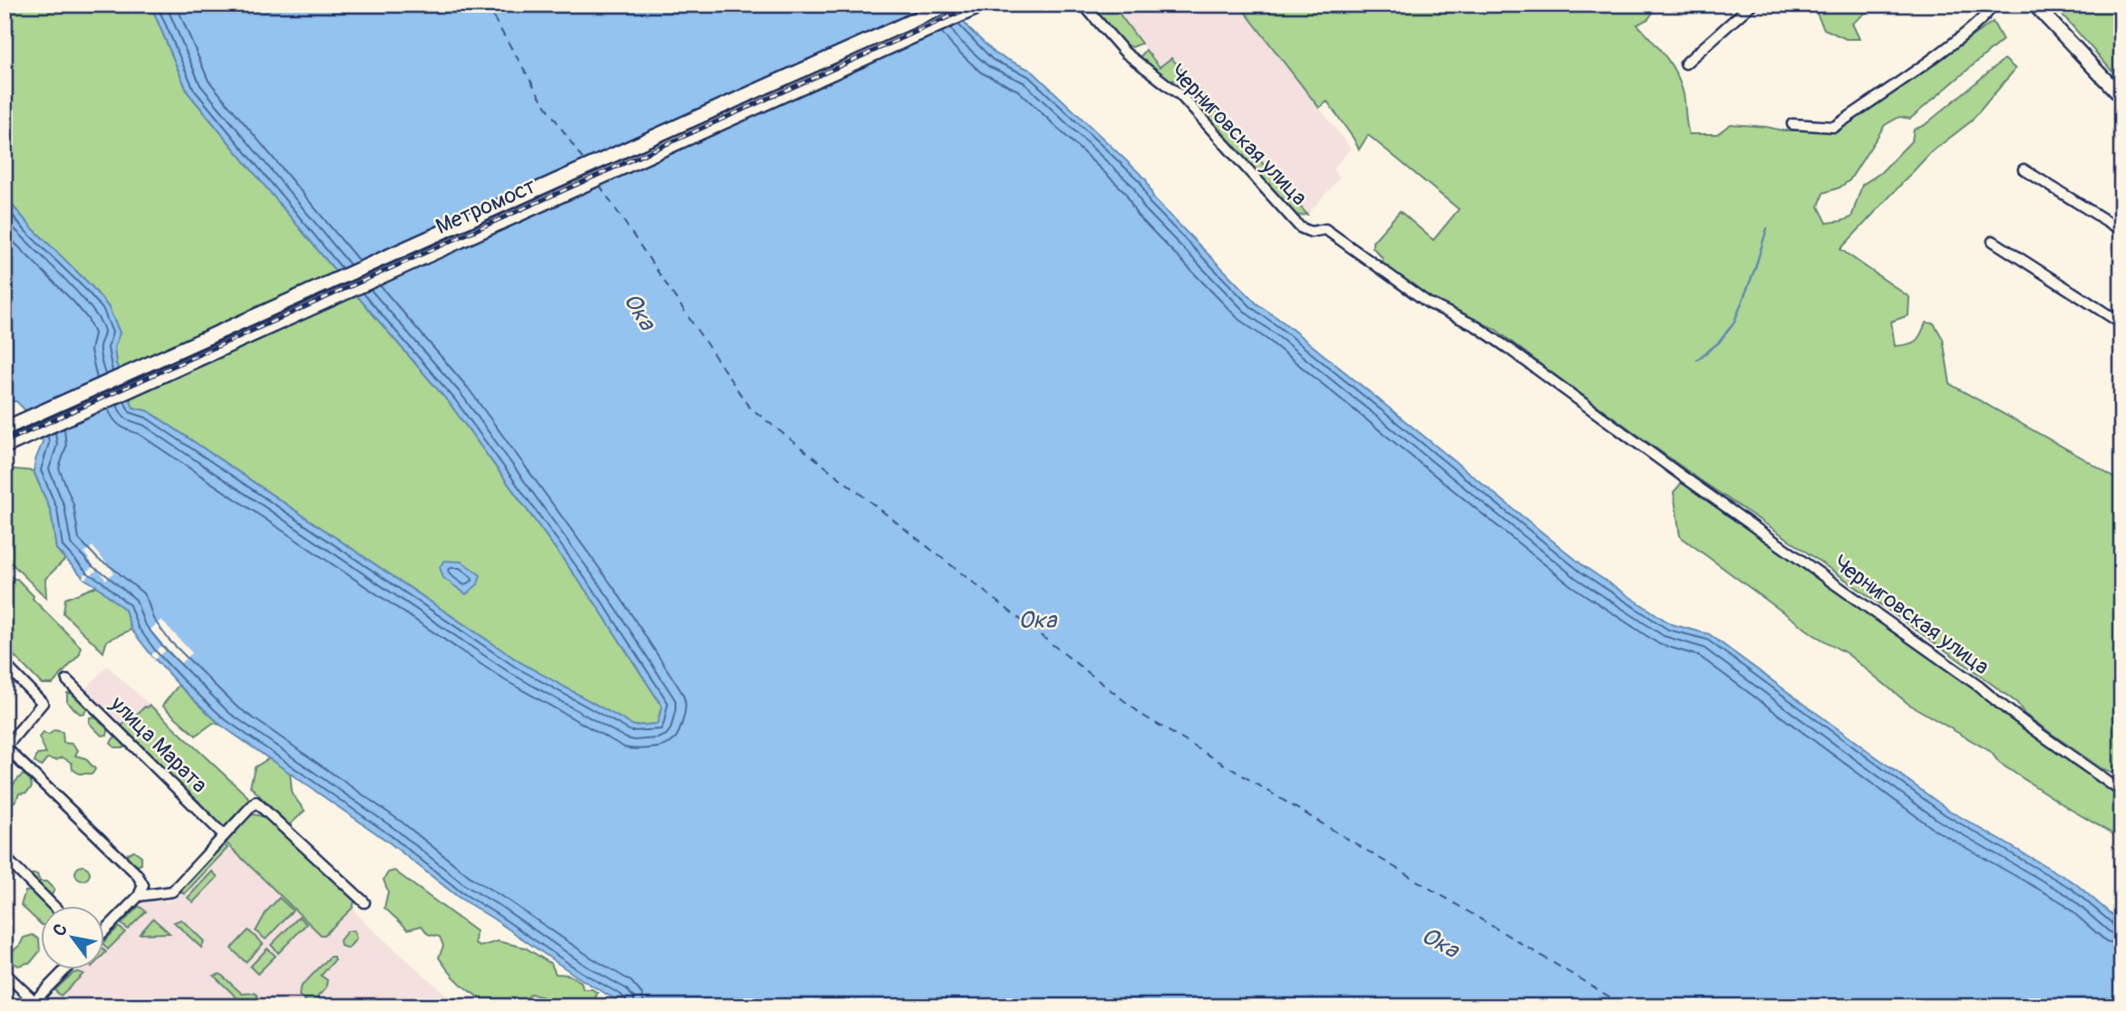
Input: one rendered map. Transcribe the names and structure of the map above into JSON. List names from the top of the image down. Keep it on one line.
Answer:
{"streets":{"main road":["Метромост"],"street":["Черниговская улица","улица Марата"]},"water":["Ока"],"north":"top left"}
